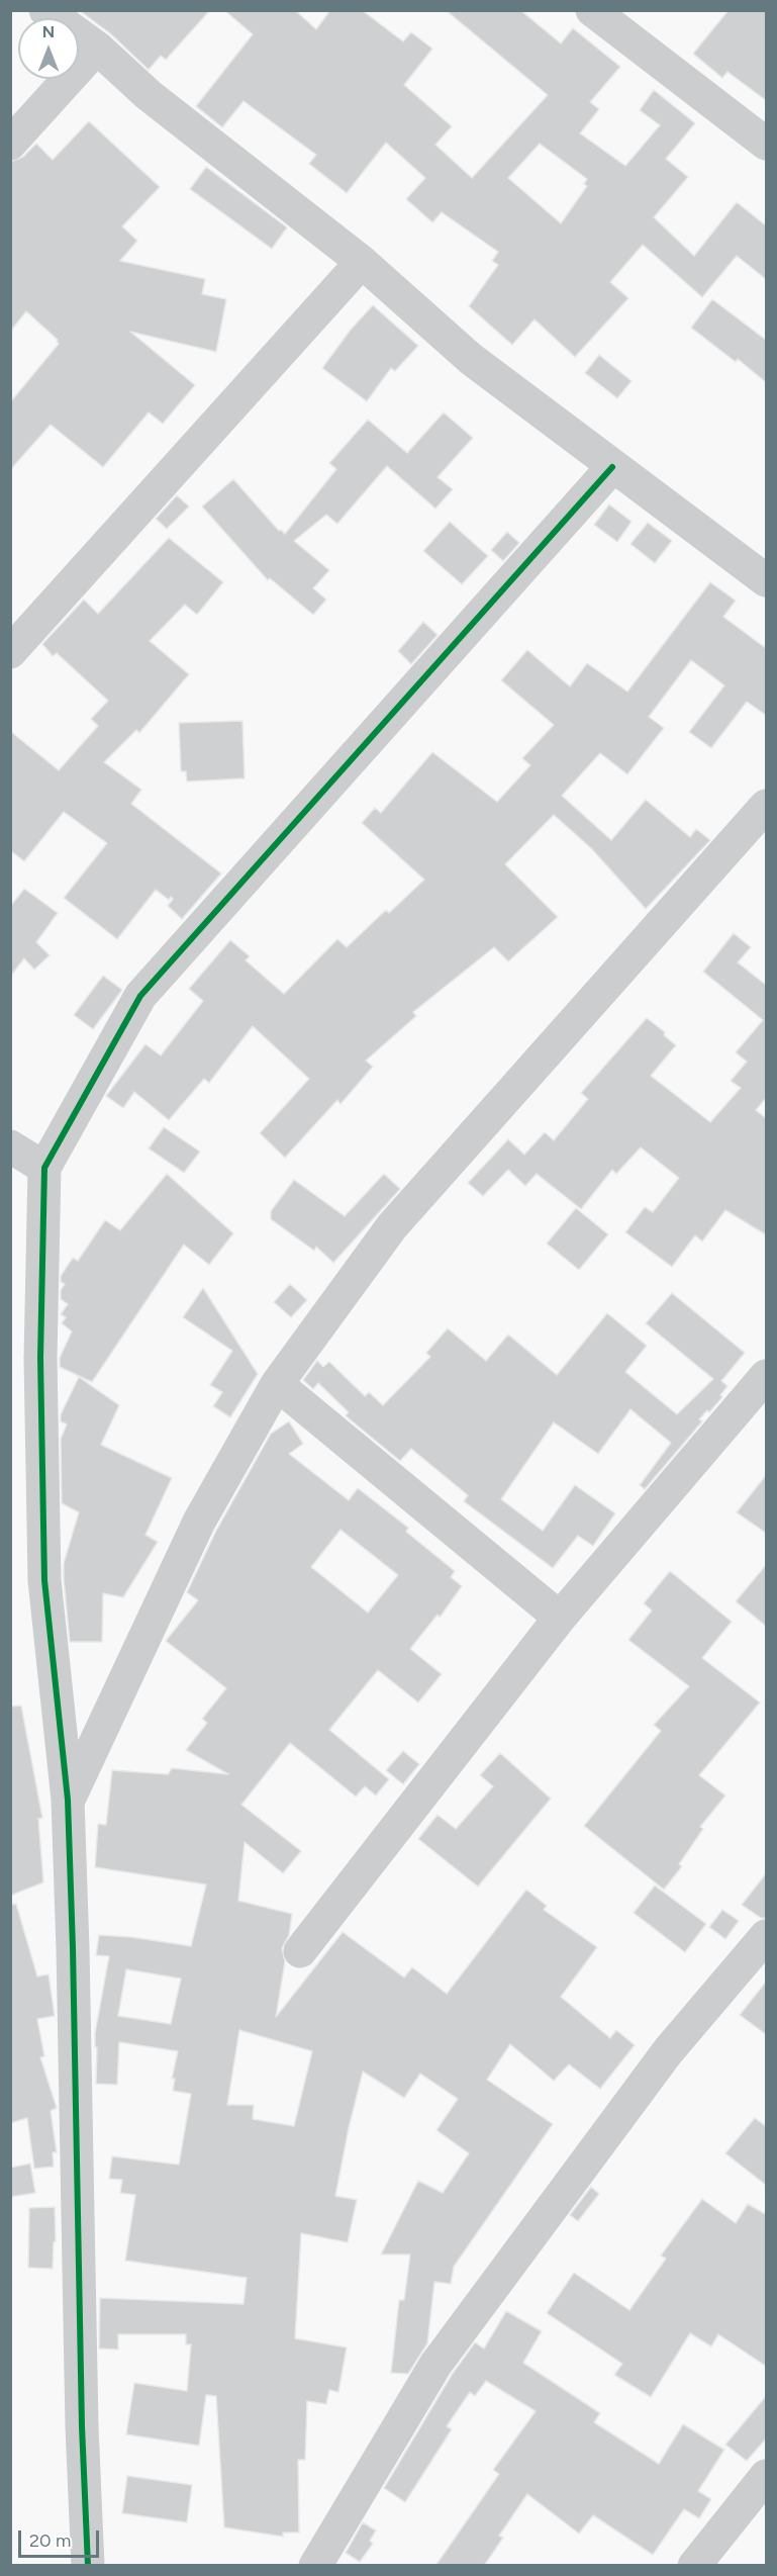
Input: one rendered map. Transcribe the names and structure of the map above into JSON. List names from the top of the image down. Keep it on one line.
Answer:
{"scale_bar":"20 m","north":"top"}
